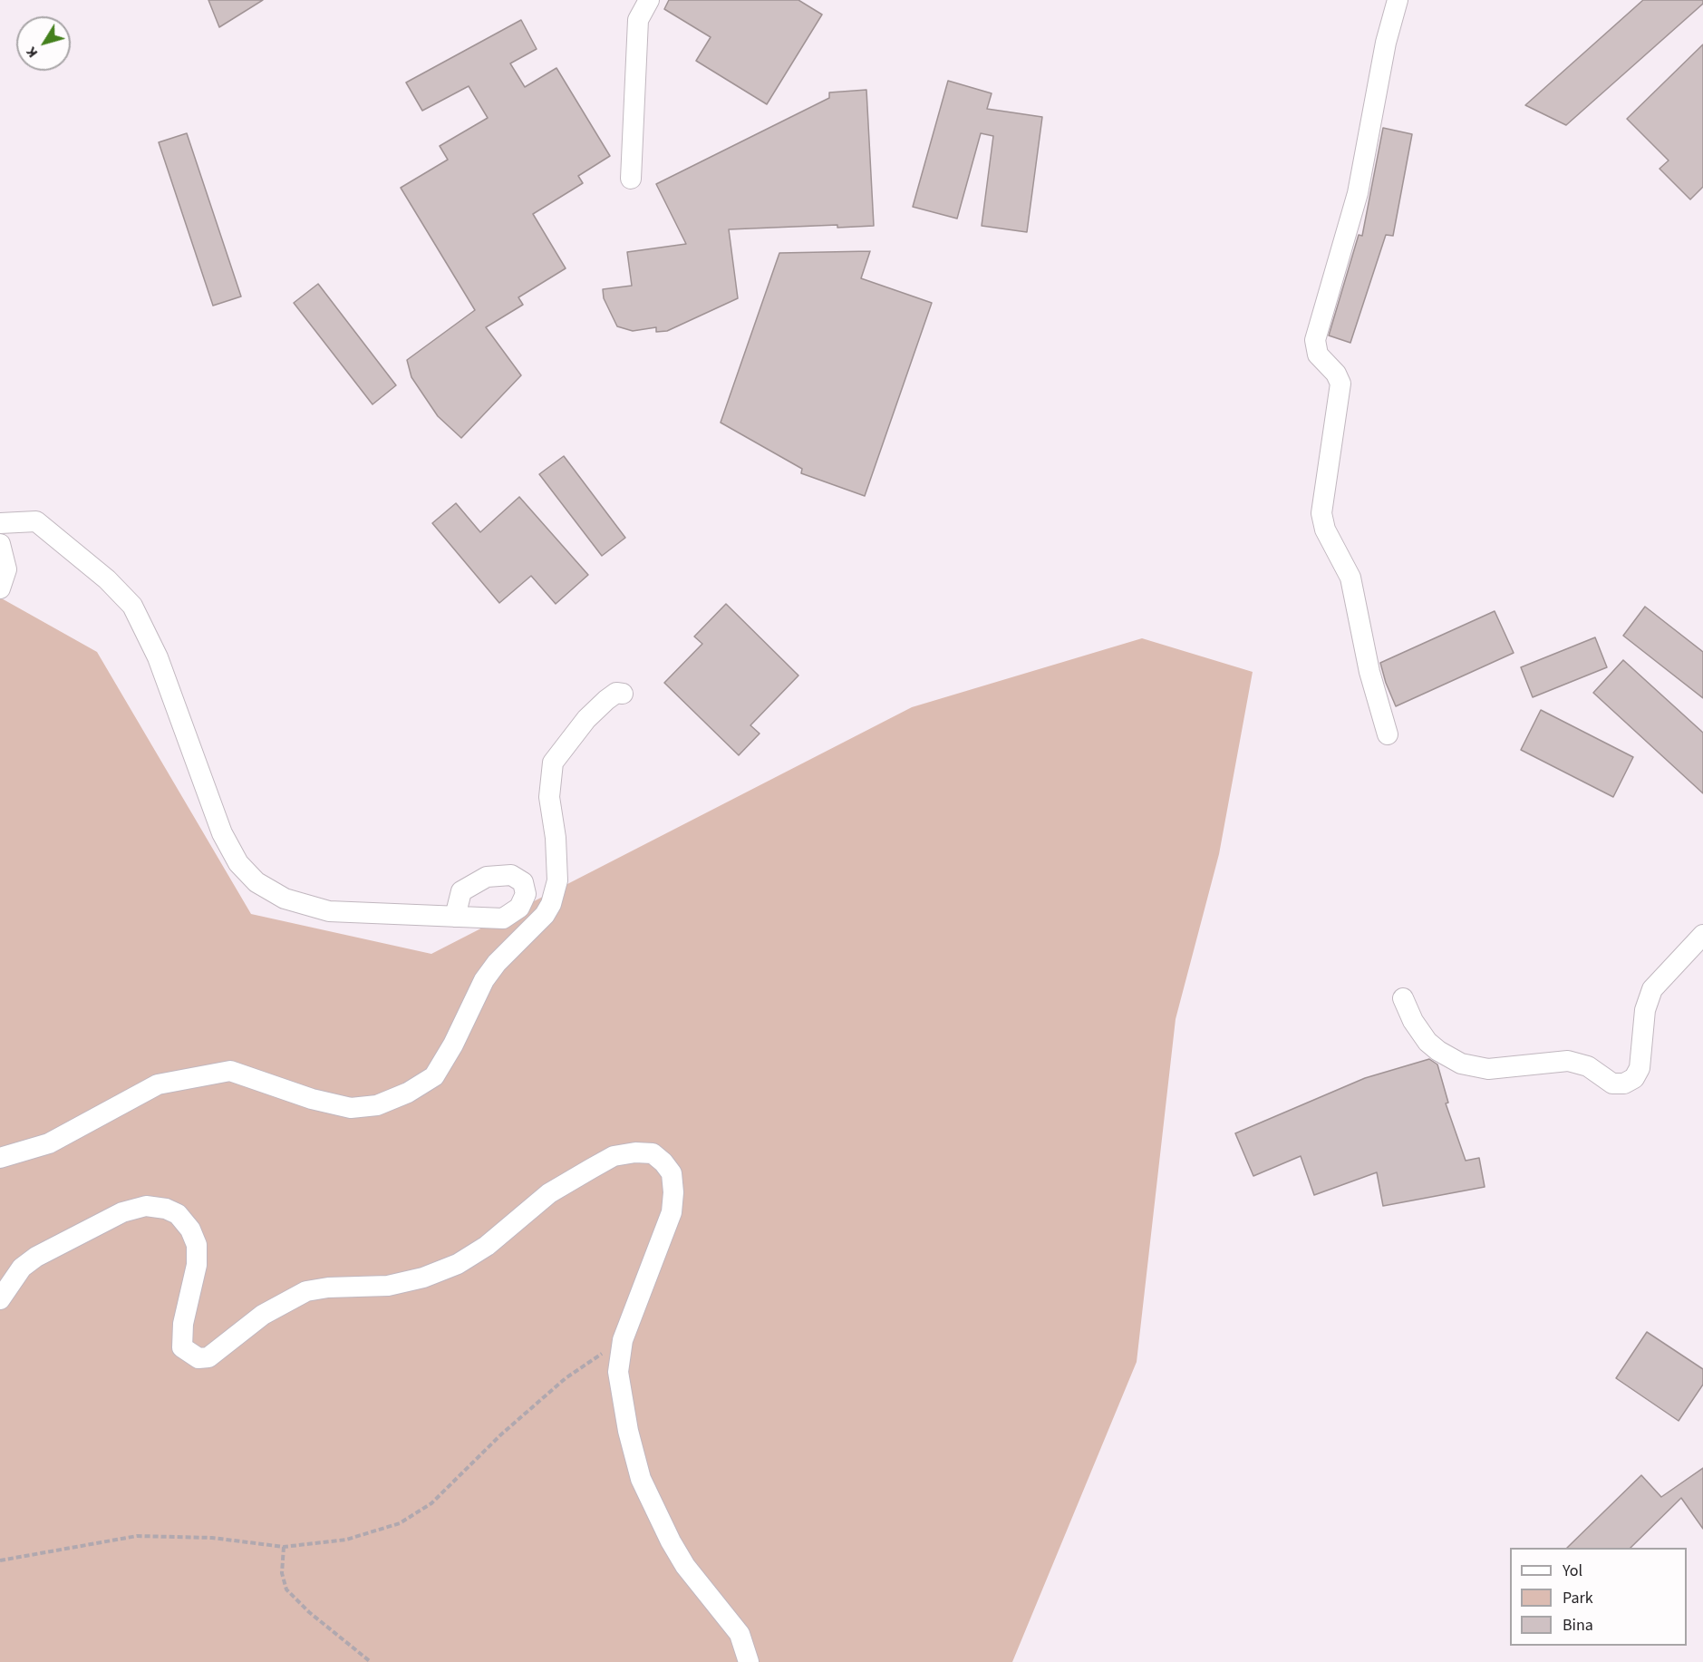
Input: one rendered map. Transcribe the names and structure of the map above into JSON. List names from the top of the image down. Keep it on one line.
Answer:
{"legend":["Yol","Park","Bina"],"north":"bottom left"}
